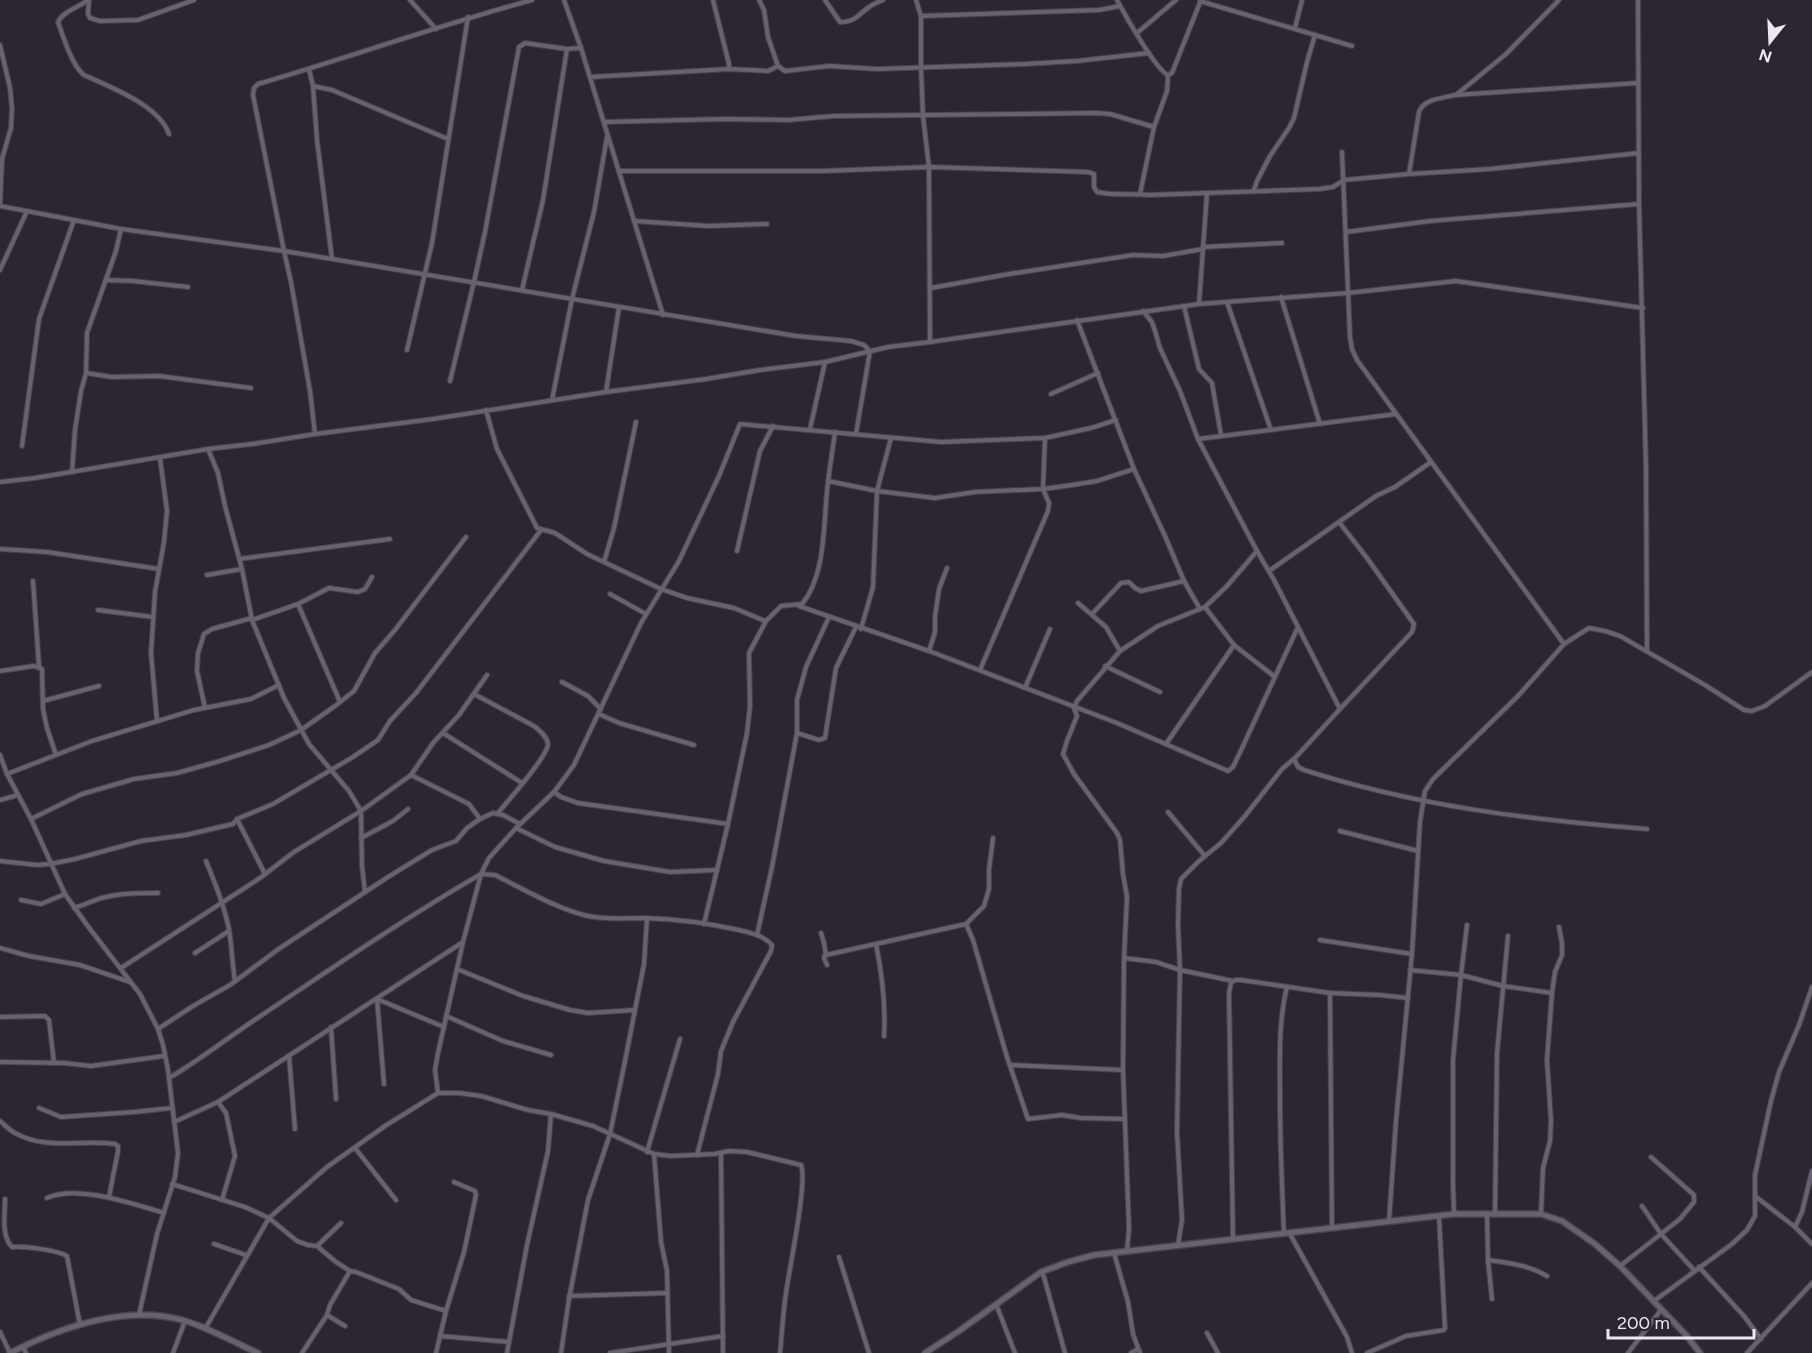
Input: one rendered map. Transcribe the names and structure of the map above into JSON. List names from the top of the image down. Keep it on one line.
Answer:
{"scale_bar":"200 m","north":"bottom"}
